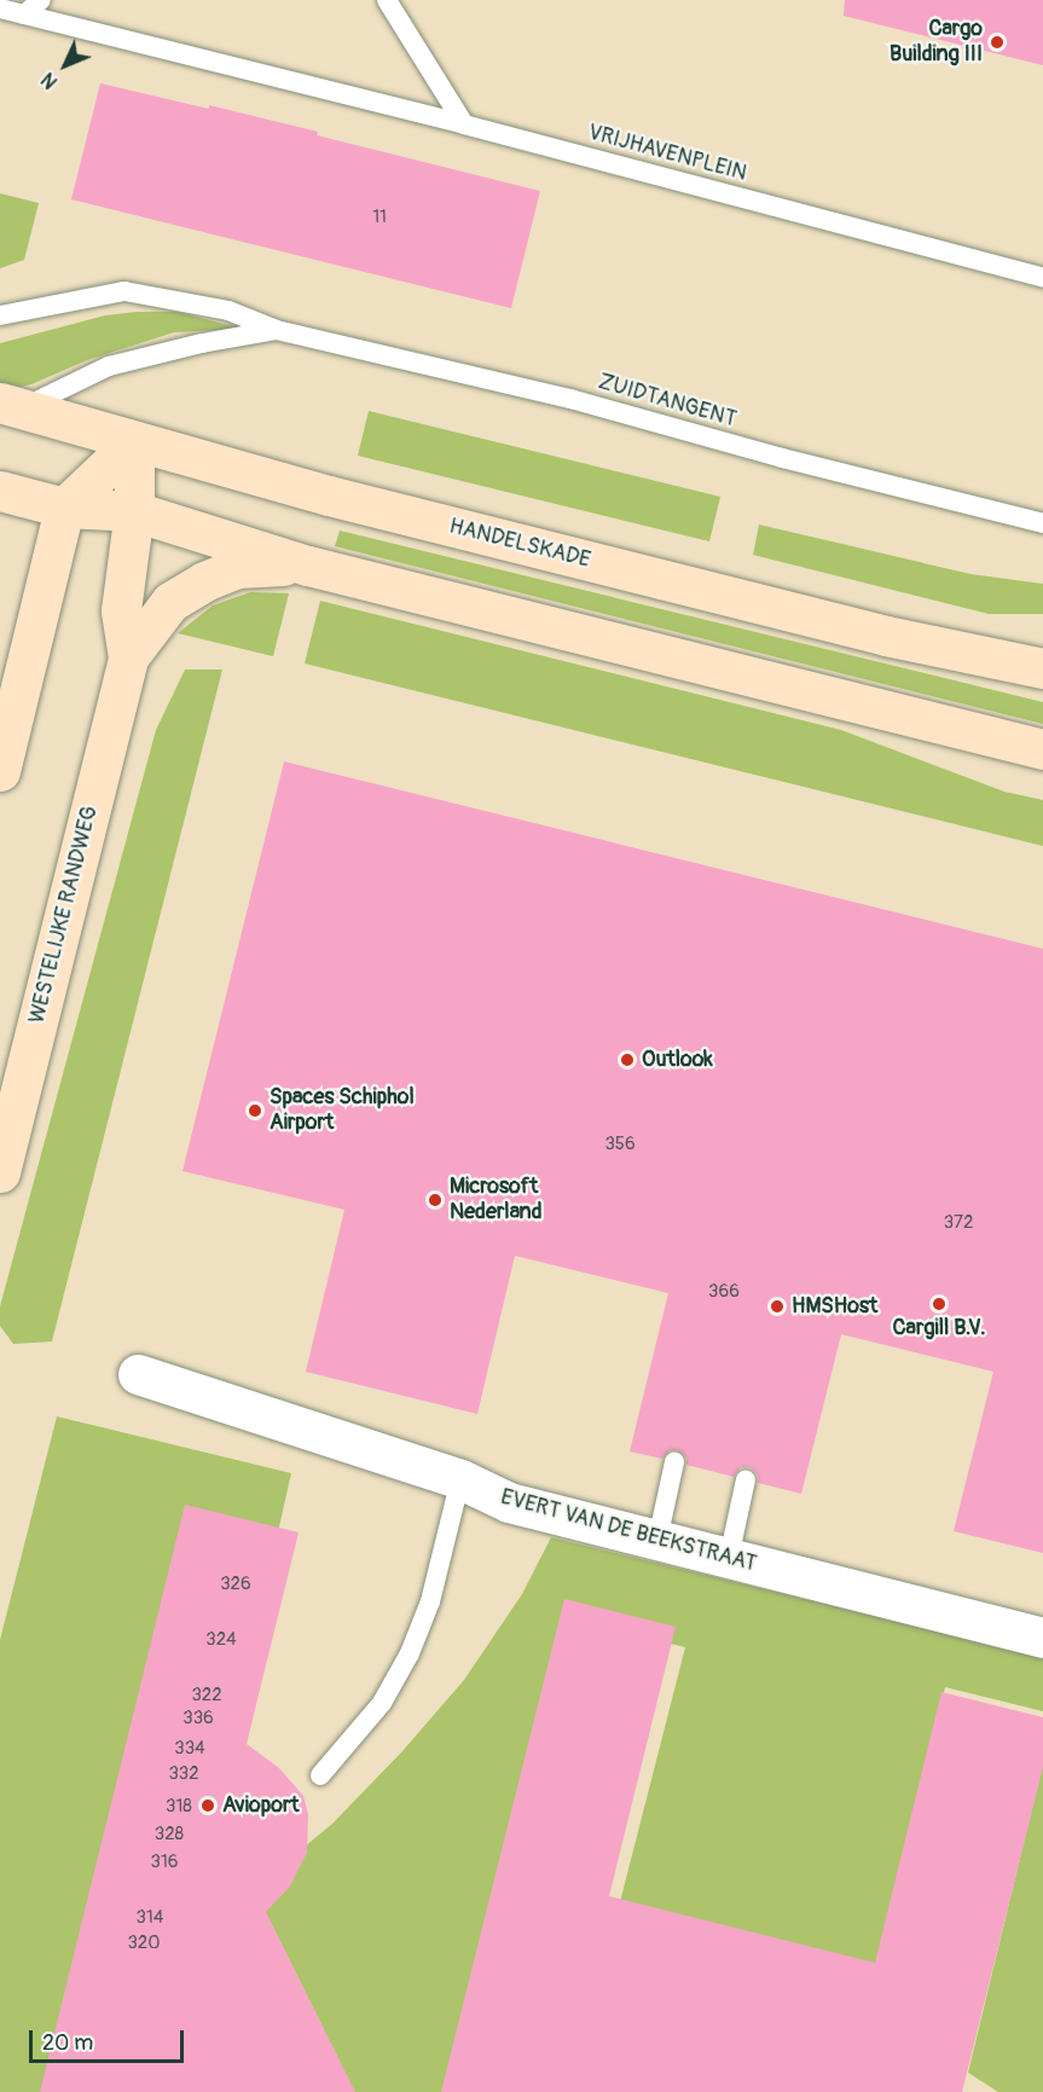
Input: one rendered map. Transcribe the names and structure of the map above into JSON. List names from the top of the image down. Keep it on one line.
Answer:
{"streets":{"street":["HANDELSKADE","WESTELIJKE RANDWEG","EVERT VAN DE BEEKSTRAAT"],"lane":["VRIJHAVENPLEIN","ZUIDTANGENT"]},"crossings":[["ZUIDTANGENT","HANDELSKADE"],["HANDELSKADE","WESTELIJKE RANDWEG"]],"places":["Cargo Building III","Outlook","Spaces Schiphol Airport","Microsoft Nederland","Cargill B.V.","HMSHost","Avioport"],"house_numbers":["11","356","372","366","326","324","322","336","334","332","318","328","316","314","320"],"scale_bar":"20 m","north":"bottom left"}
